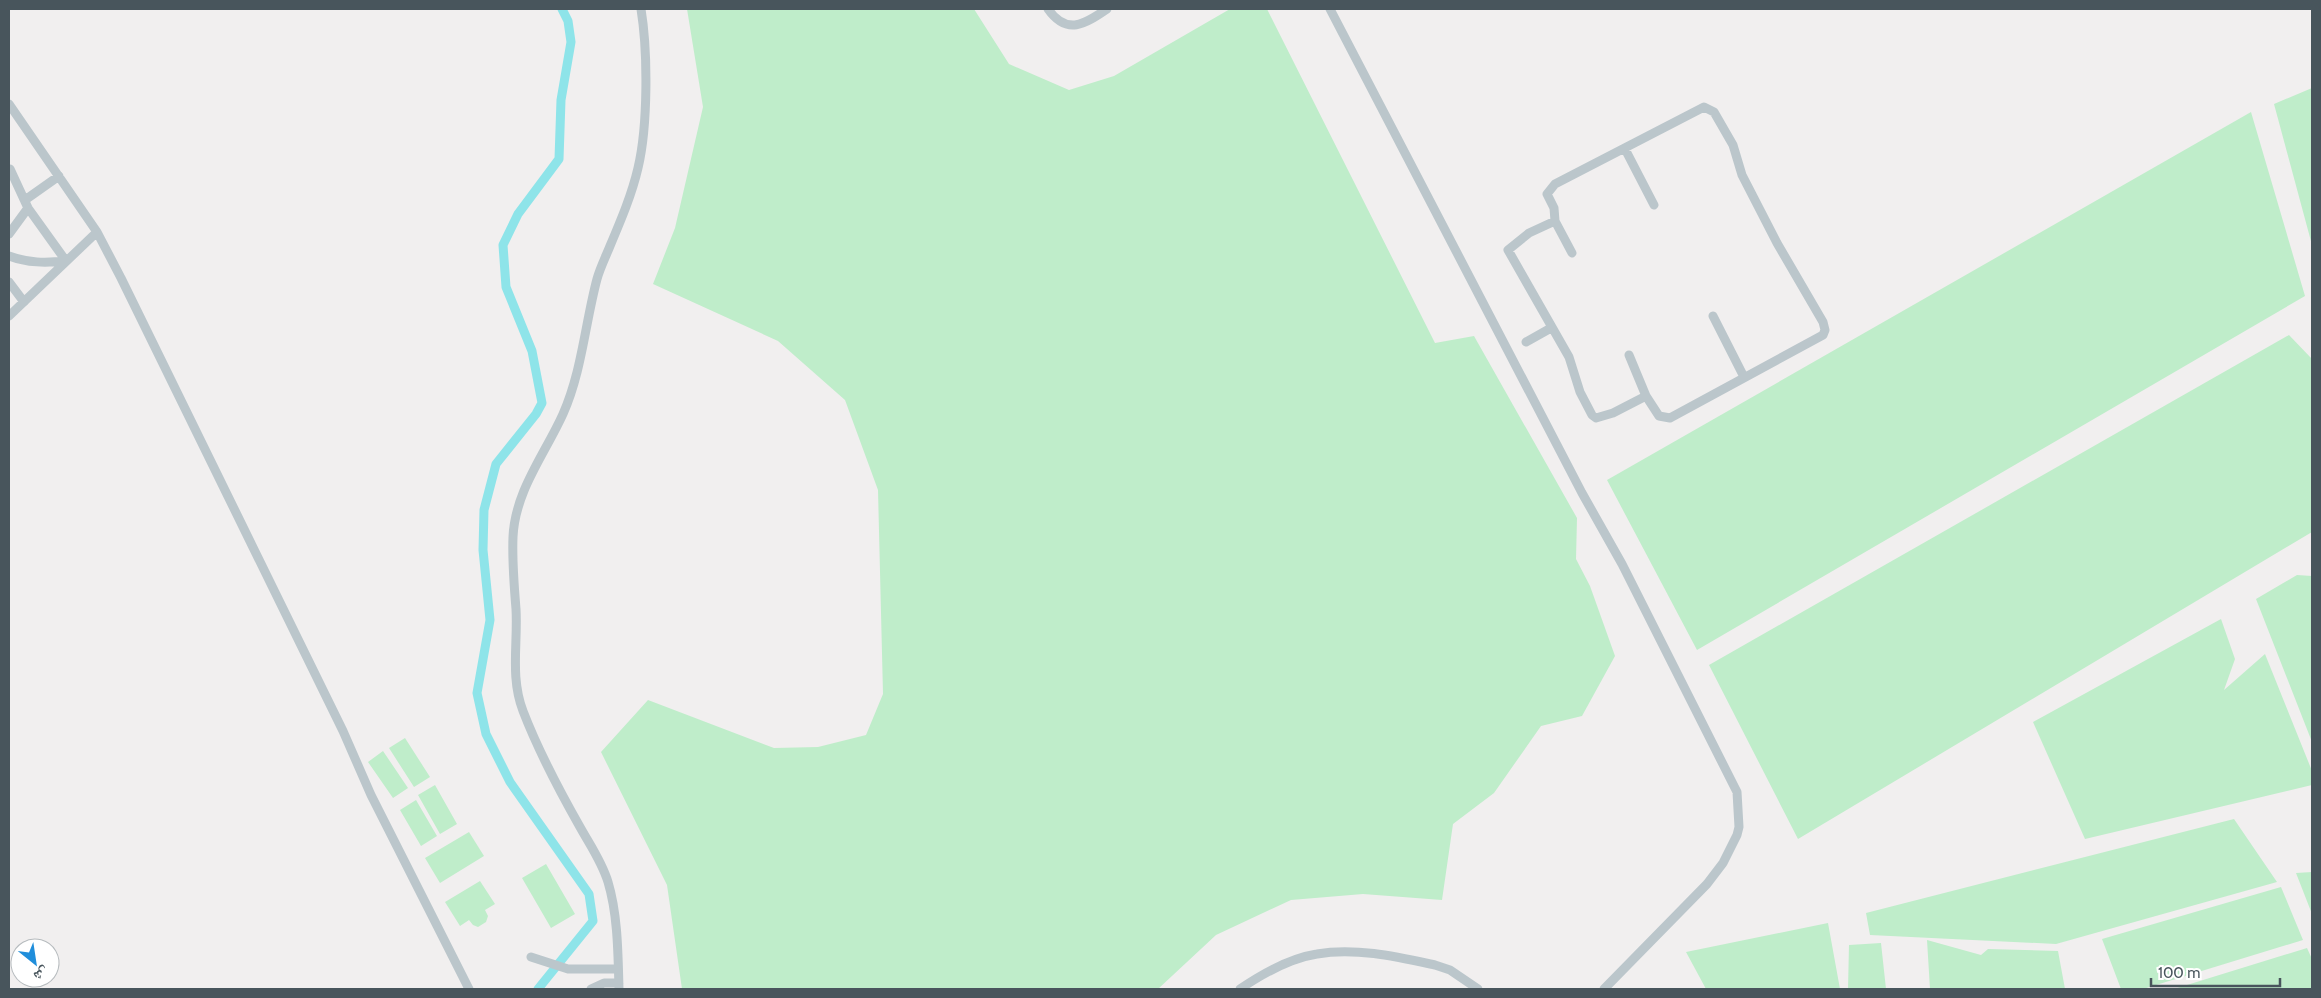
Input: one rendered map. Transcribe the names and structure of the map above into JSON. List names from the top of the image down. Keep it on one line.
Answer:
{"scale_bar":"100 m","north":"bottom right"}
